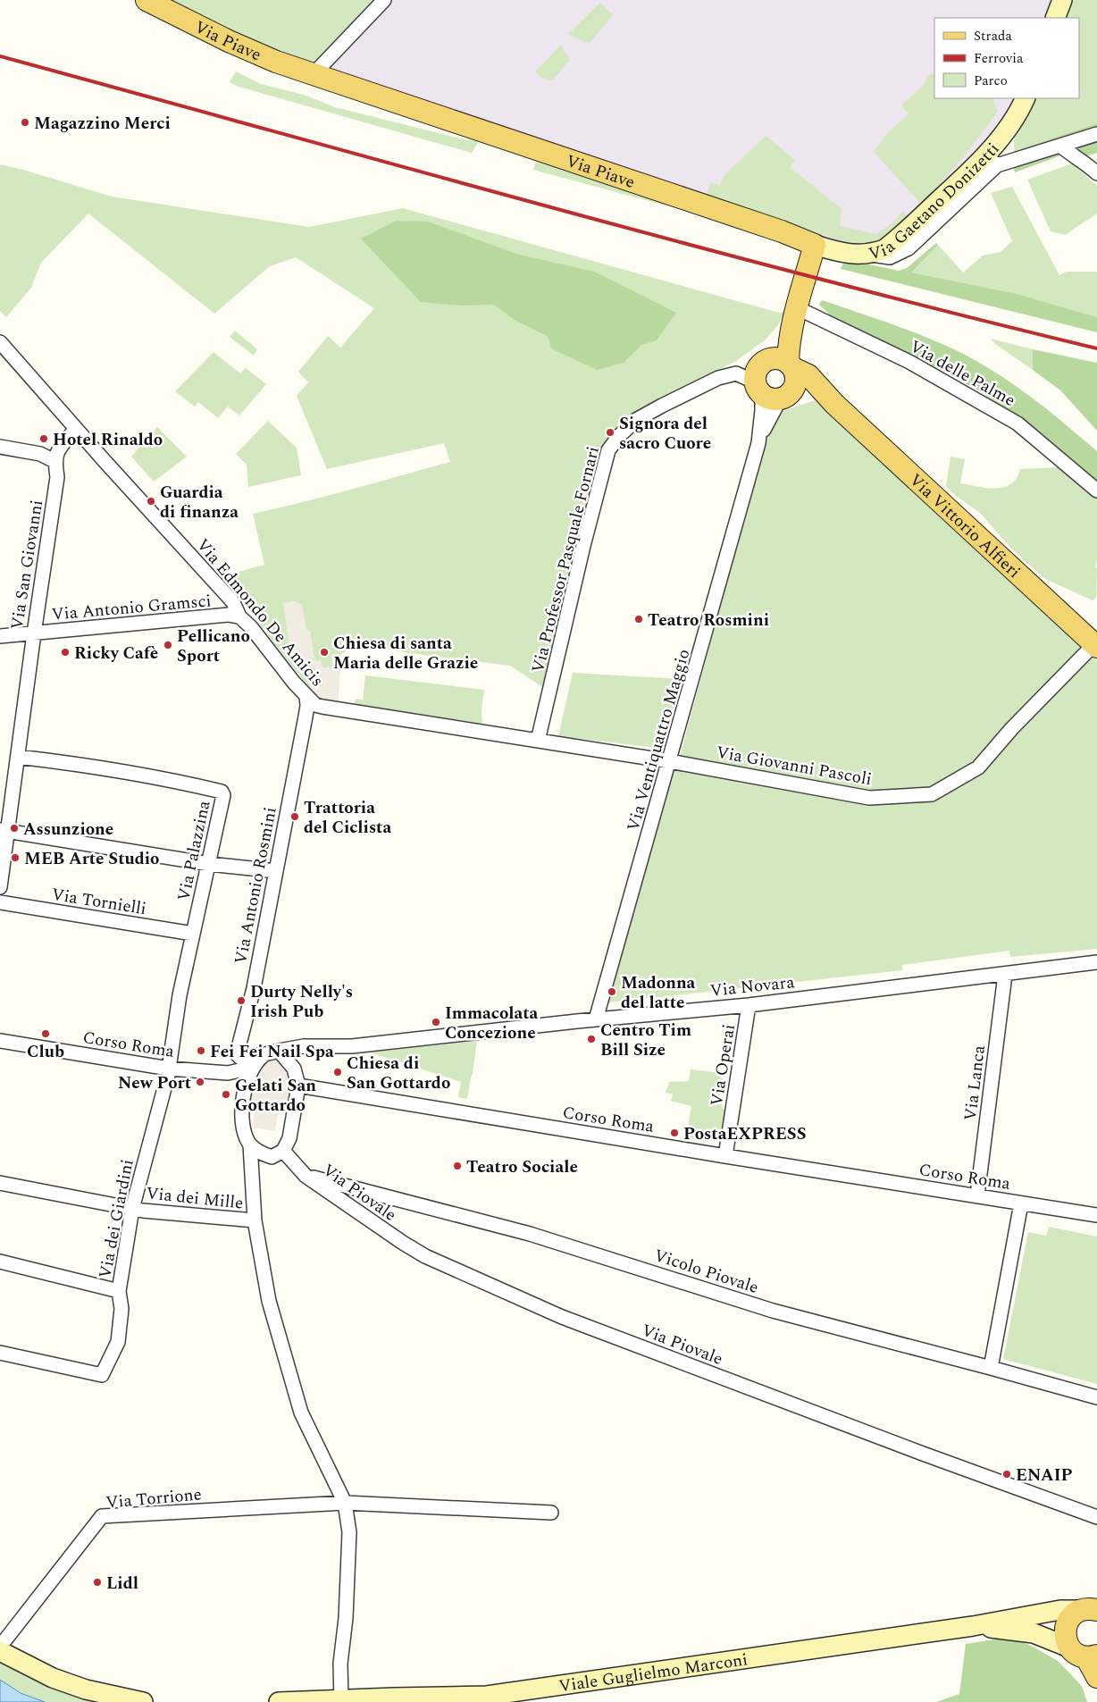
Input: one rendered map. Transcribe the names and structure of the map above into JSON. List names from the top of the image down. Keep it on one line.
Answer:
{"streets":{"main road":["Via Piave","Via Gaetano Donizetti","Via Vittorio Alfieri","Viale Guglielmo Marconi"],"street":["Via delle Palme","Via Professor Pasquale Fornari","Via San Giovanni","Via Antonio Gramsci","Via Edmondo De Amicis","Via Ventiquattro Maggio","Via Giovanni Pascoli","Via Palazzina","Via Antonio Rosmini","Via Tornielli","Via Novara","Corso Roma","Via Operai","Via Lanca","Via Piovale","Via dei Mille","Via dei Giardini","Vicolo Piovale","Via Torrione"]},"crossings":[["Via Piave","Via Gaetano Donizetti"],["Via Vittorio Alfieri","Via Giovanni Pascoli"],["Via Professor Pasquale Fornari","Via Ventiquattro Maggio"],["Via San Giovanni","Via Antonio Gramsci"],["Via San Giovanni","Via Palazzina"],["Via Antonio Gramsci","Via Edmondo De Amicis"],["Via Edmondo De Amicis","Via Antonio Rosmini"],["Via Ventiquattro Maggio","Via Giovanni Pascoli"],["Via Ventiquattro Maggio","Via Novara"],["Via Palazzina","Via Tornielli"],["Via Palazzina","Corso Roma"],["Via Palazzina","Via dei Giardini"],["Via Antonio Rosmini","Via Novara"],["Via Novara","Via Operai"],["Via Novara","Via Lanca"],["Corso Roma","Via Operai"],["Corso Roma","Via Lanca"],["Corso Roma","Via dei Giardini"],["Via Piovale","Vicolo Piovale"],["Via dei Mille","Via dei Giardini"]],"places":["Magazzino Merci","Signora del sacro Cuore","Hotel Rinaldo","Guardia di finanza","Teatro Rosmini","Pellicano Sport","Ricky Cafè","Chiesa di santa Maria delle Grazie","Trattoria del Ciclista","Assunzione","MEB Arte Studio","Madonna del latte","Durty Nelly's Irish Pub","Immacolata Concezione","Club","Centro Tim Bill Size","Fei Fei Nail Spa","Chiesa di San Gottardo","New Port","Gelati San Gottardo","PostaEXPRESS","Teatro Sociale","ENAIP","Lidl"],"legend":["Strada","Ferrovia","Parco"]}
